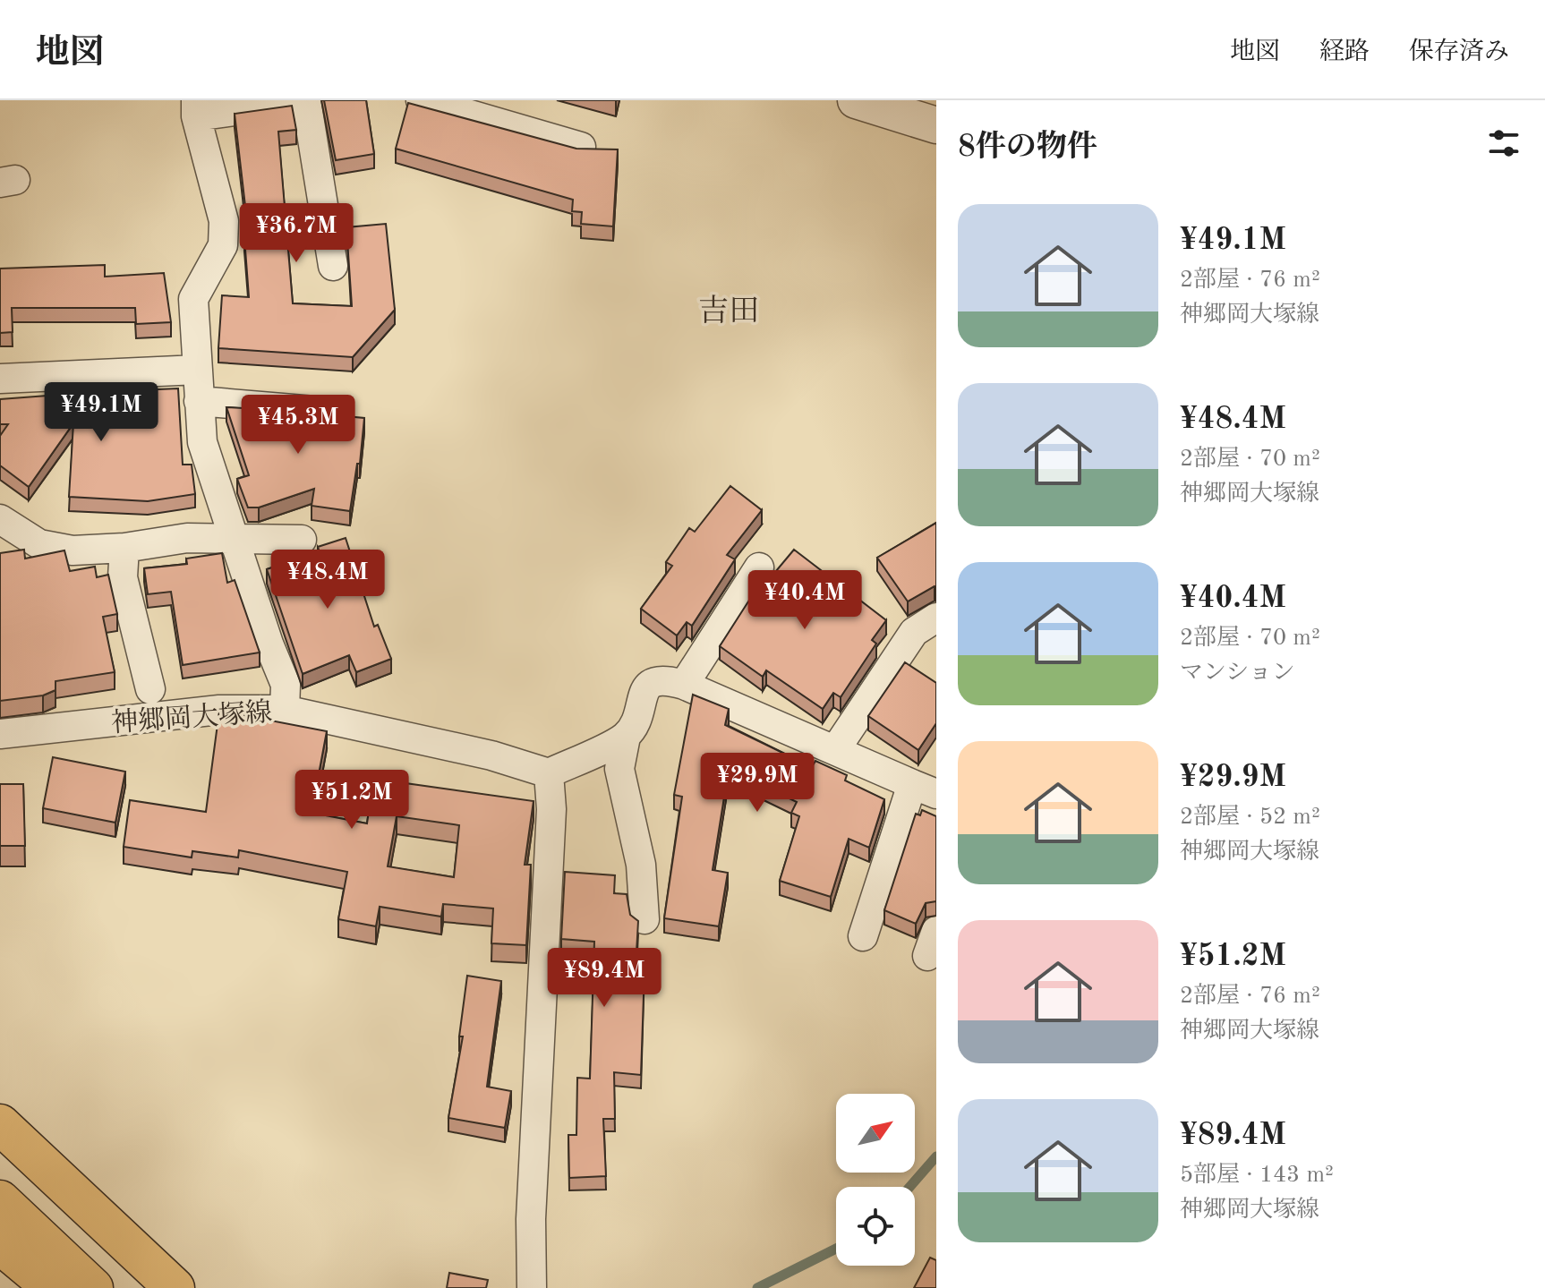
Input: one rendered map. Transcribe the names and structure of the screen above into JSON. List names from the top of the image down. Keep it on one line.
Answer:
{"streets":{"street":["神郷岡大塚線"]},"districts":["吉田"],"north":"top right","page":{"header":"地図","nav":["地図","経路","保存済み"],"heading":"8件の物件","list":[{"name":"¥49.1M","note":"2部屋 · 76 m² · 神郷岡大塚線"},{"name":"¥48.4M","note":"2部屋 · 70 m² · 神郷岡大塚線"},{"name":"¥40.4M","note":"2部屋 · 70 m² · マンション"},{"name":"¥29.9M","note":"2部屋 · 52 m² · 神郷岡大塚線"},{"name":"¥51.2M","note":"2部屋 · 76 m² · 神郷岡大塚線"},{"name":"¥89.4M","note":"5部屋 · 143 m² · 神郷岡大塚線"}],"price":["¥36.7M","¥49.1M","¥45.3M","¥48.4M","¥40.4M","¥29.9M","¥51.2M","¥89.4M"]}}
